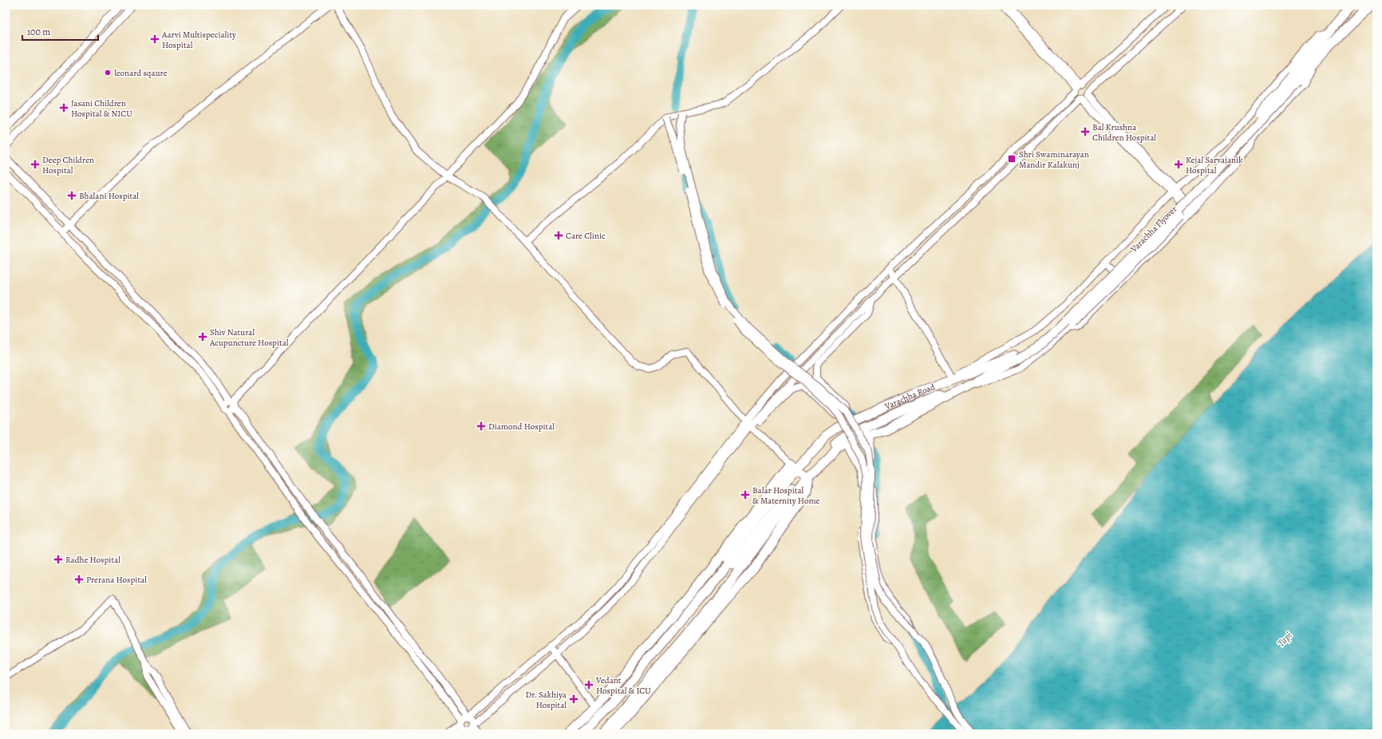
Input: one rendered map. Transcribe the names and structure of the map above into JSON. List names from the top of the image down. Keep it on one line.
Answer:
{"streets":{"main road":["Varachha Flyover","Varachha Road"]},"crossings":[["Varachha Flyover","Varachha Road"]],"water":["Tapi"],"places":{"health":["Aarvi Multispeciality Hospital","Jasani Children Hospital & NICU","Bal Krushna Children Hospital","Deep Children Hospital","Kejal Sarvajanik Hospital","Bhalani Hospital","Care Clinic","Shiv Natural Acupuncture Hospital","Diamond Hospital","Balar Hospital & Maternity Home","Radhe Hospital","Prerana Hospital","Vedant Hospital & ICU","Dr. Sakhiya Hospital"],"other":["leonard sqaure"],"transit":["Shri Swaminarayan Mandir Kalakunj"]},"scale_bar":"100 m"}
